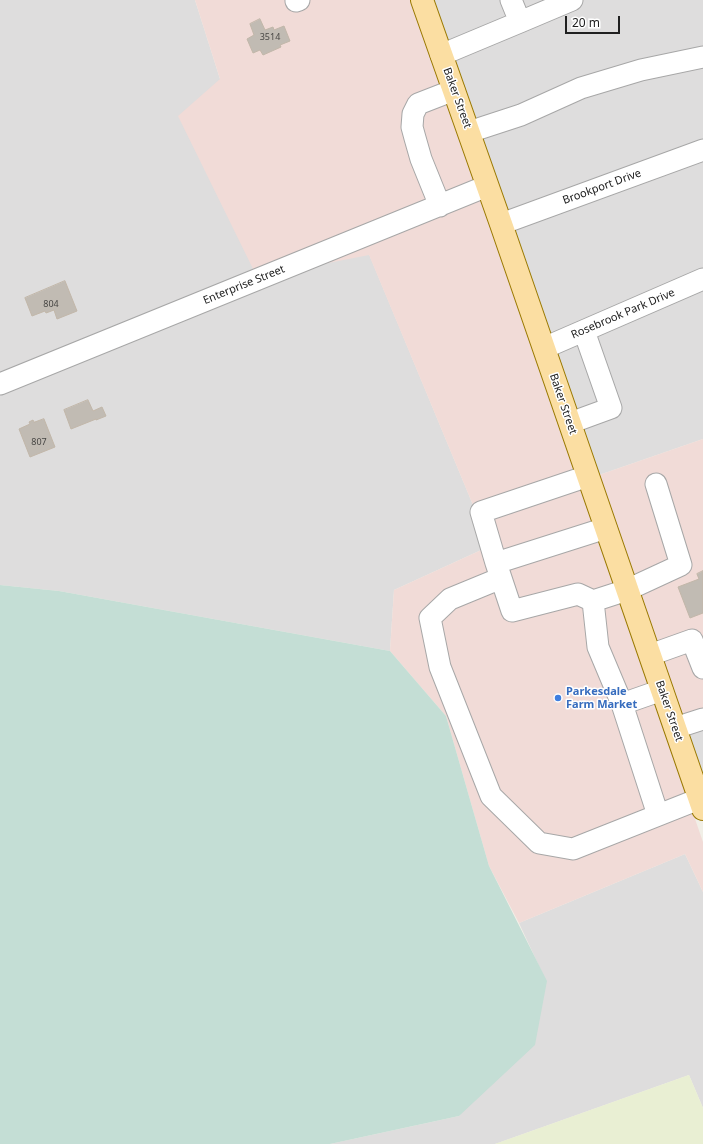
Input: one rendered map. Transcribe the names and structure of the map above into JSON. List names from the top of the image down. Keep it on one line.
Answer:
{"streets":{"main road":["Baker Street"],"street":["Brookport Drive","Enterprise Street","Rosebrook Park Drive"]},"crossings":[["Baker Street","Brookport Drive"],["Baker Street","Enterprise Street"],["Baker Street","Rosebrook Park Drive"]],"places":["Parkesdale Farm Market"],"house_numbers":["3514","804","807"],"scale_bar":"20 m"}
